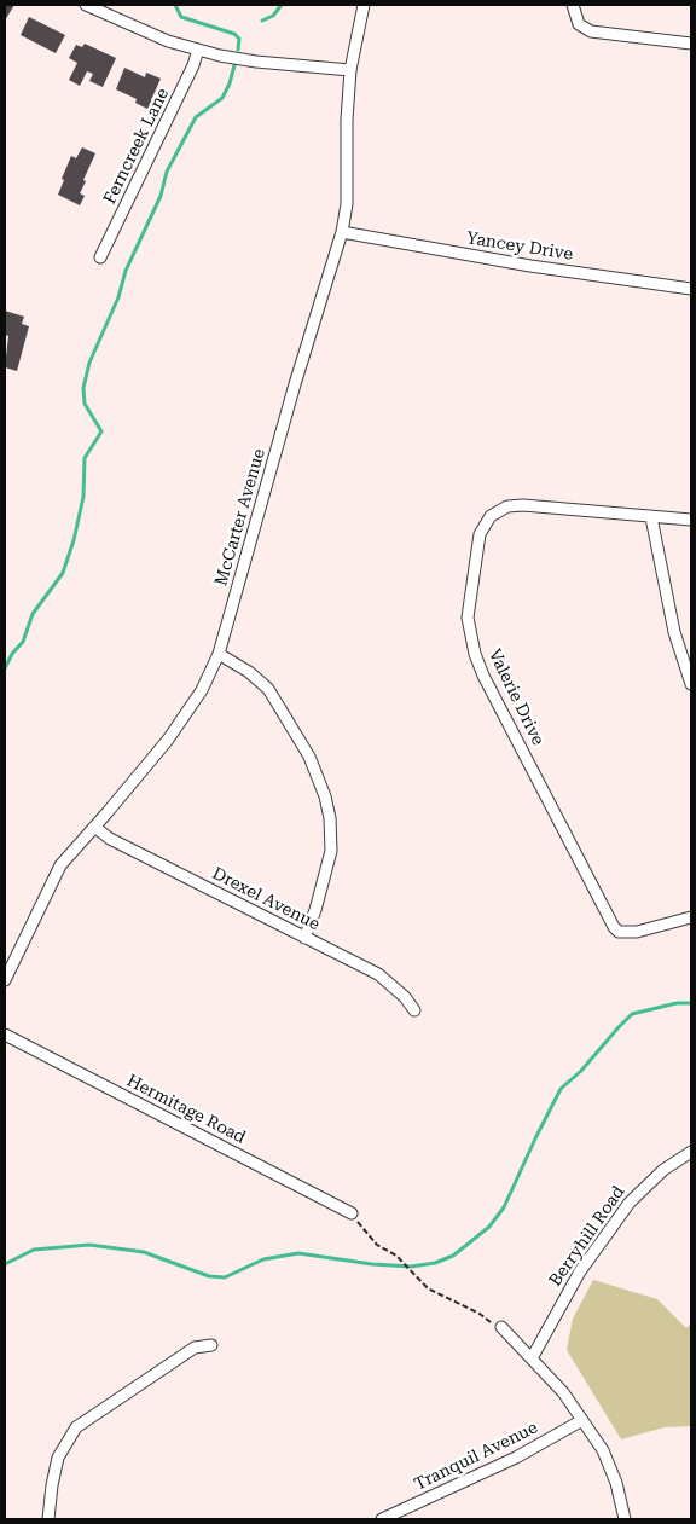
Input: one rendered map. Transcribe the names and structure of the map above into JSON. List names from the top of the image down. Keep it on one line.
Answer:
{"streets":{"street":["Ferncreek Lane","Yancey Drive","McCarter Avenue","Valerie Drive","Drexel Avenue","Hermitage Road","Berryhill Road","Tranquil Avenue"]},"crossings":[["Yancey Drive","McCarter Avenue"],["McCarter Avenue","Drexel Avenue"]]}
